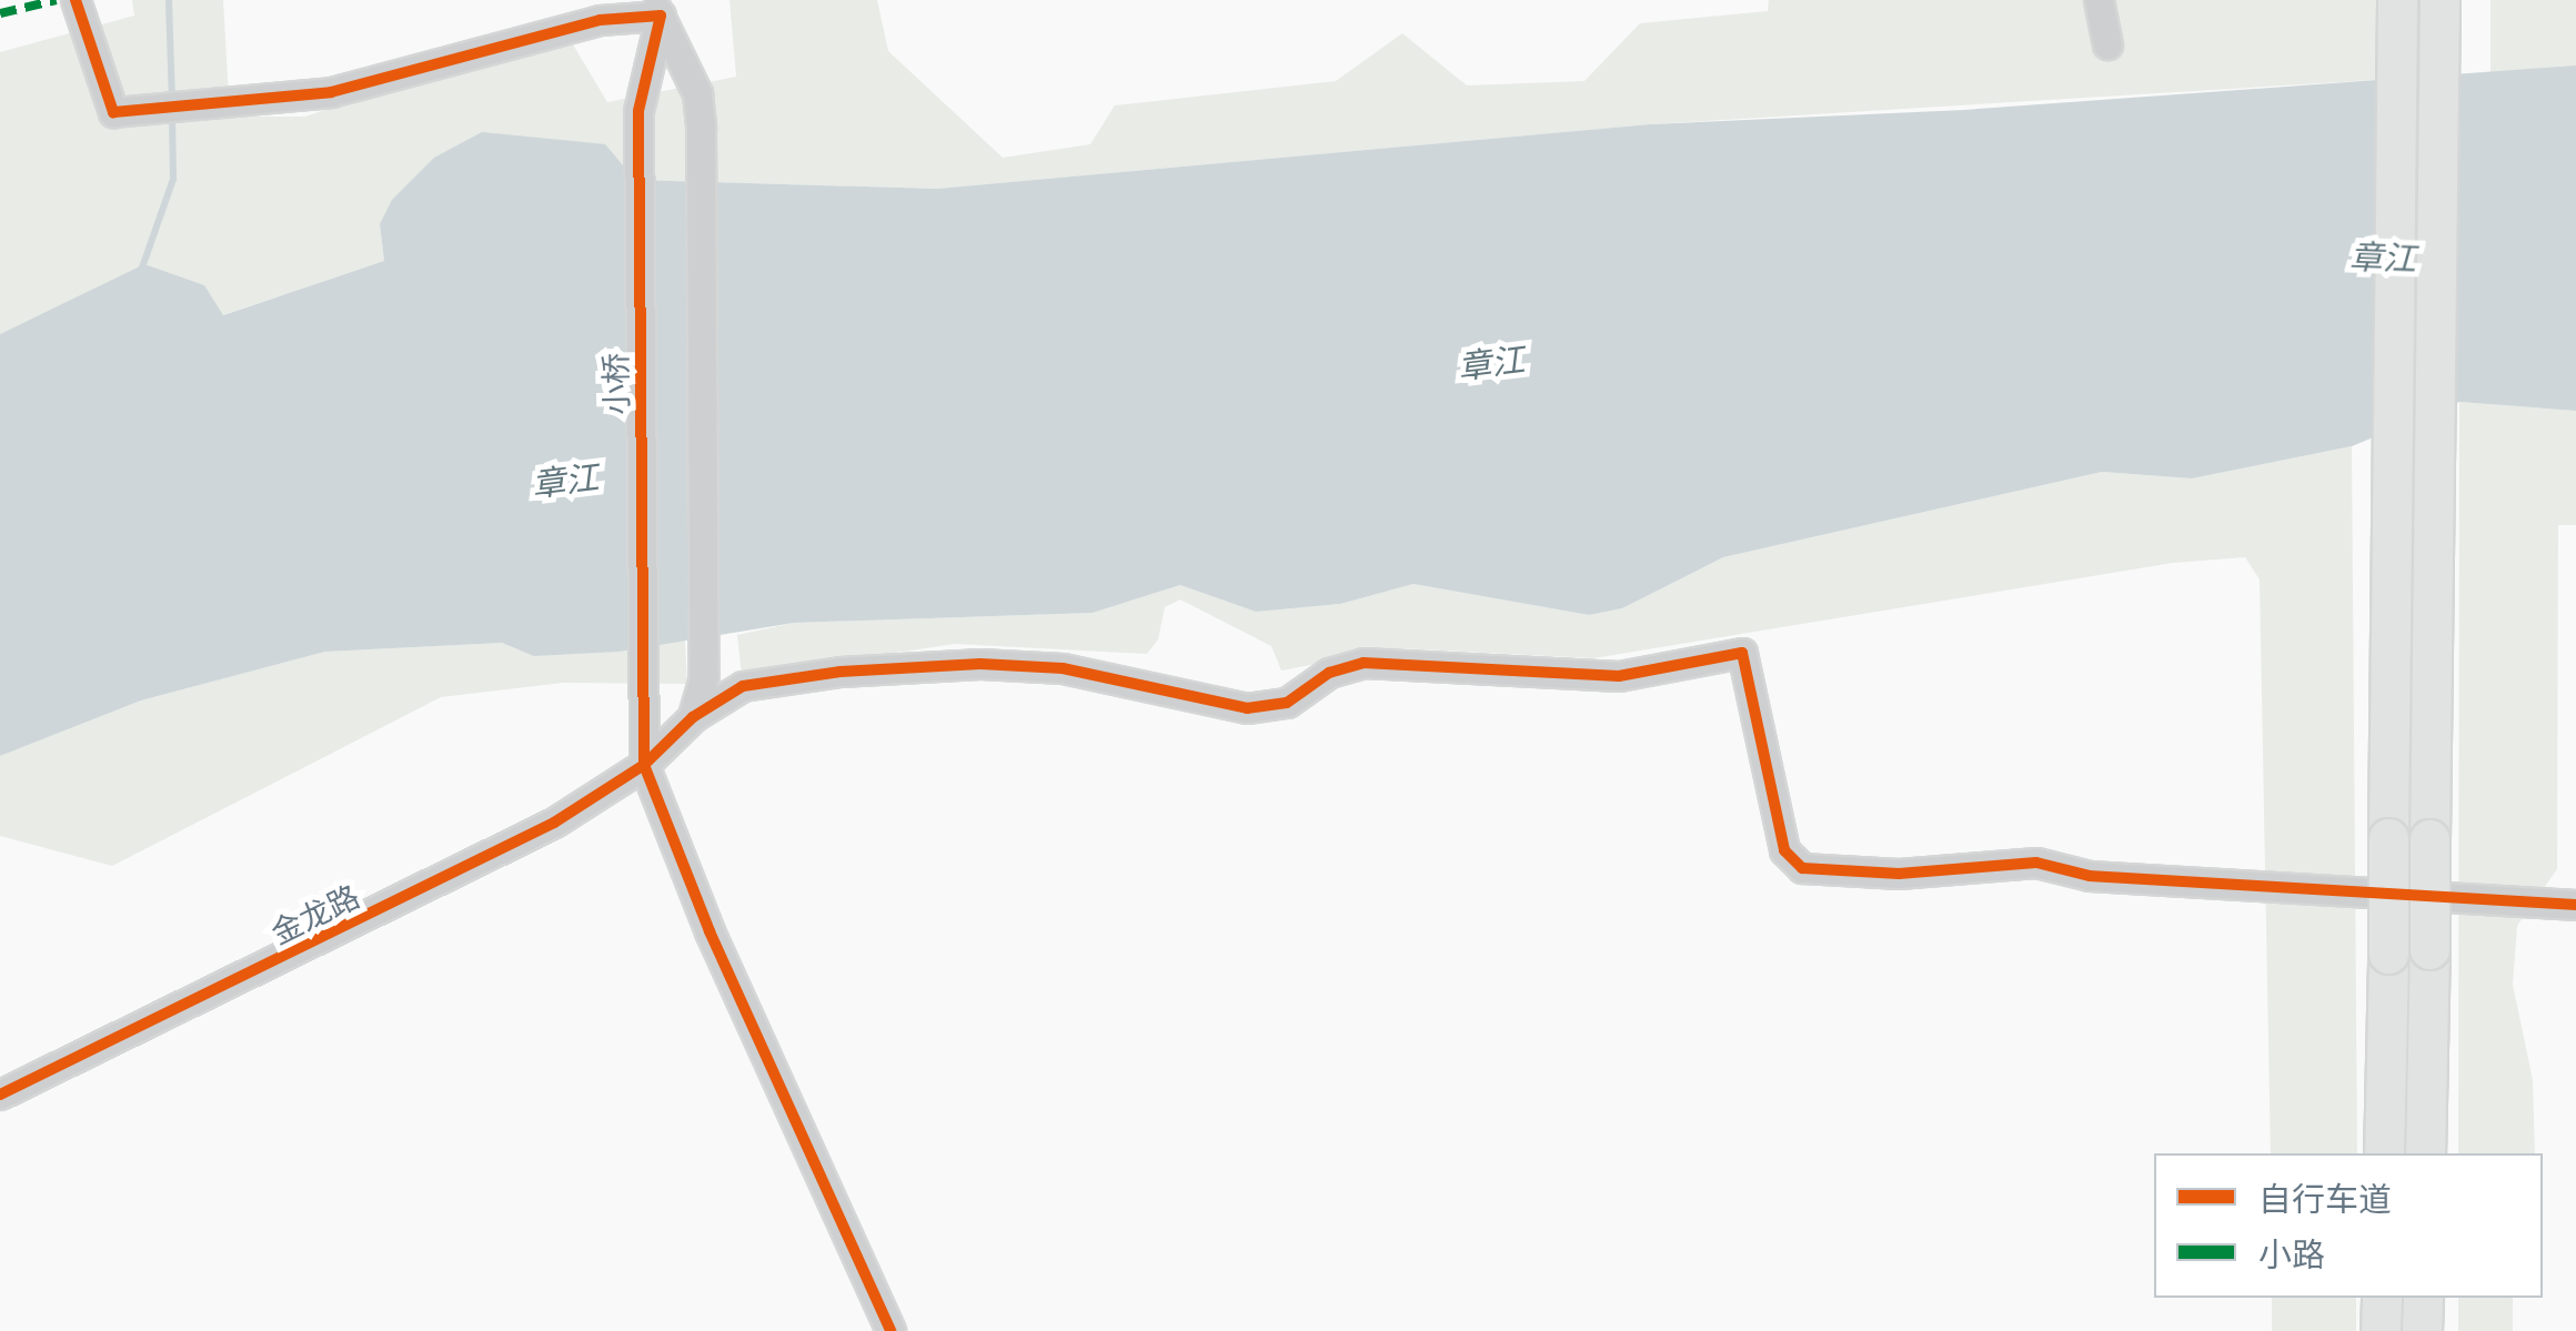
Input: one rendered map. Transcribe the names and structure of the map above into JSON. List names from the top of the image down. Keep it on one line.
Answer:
{"streets":{"street":["小桥","金龙路"]},"crossings":[["小桥","金龙路"]],"water":["章江"],"legend":["自行车道","小路"]}
